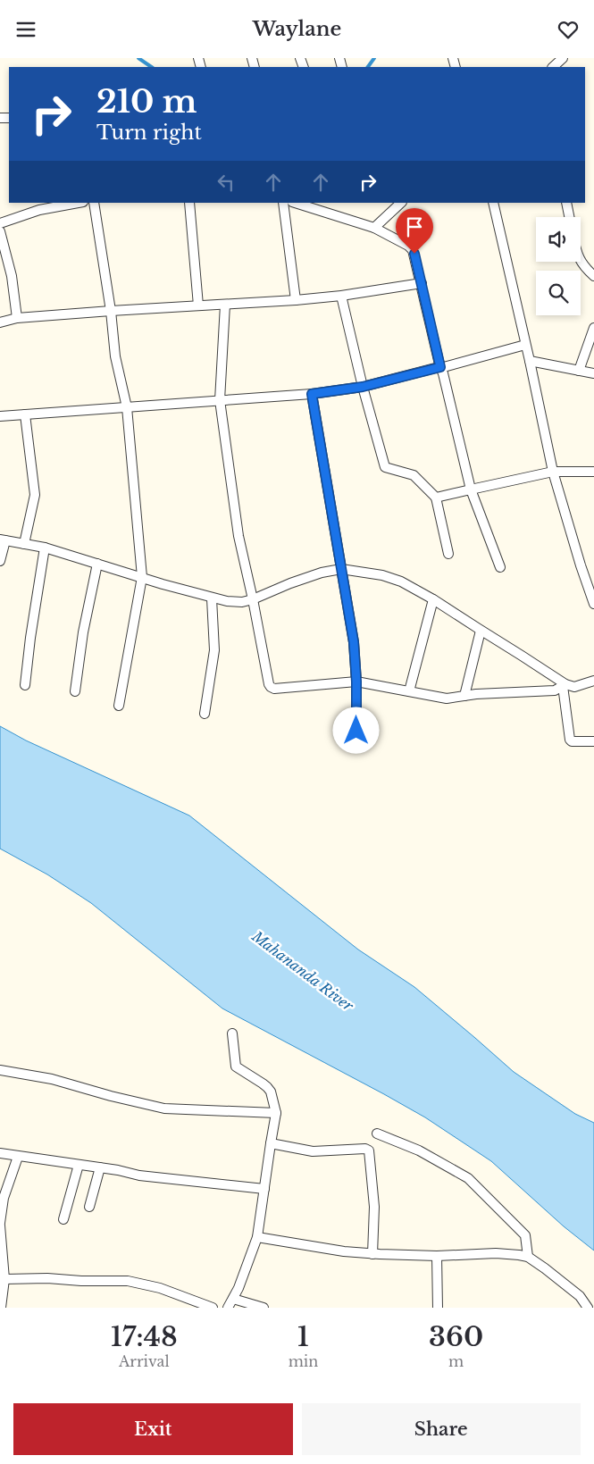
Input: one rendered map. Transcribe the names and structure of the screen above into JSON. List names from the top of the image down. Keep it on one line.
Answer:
{"water":["Mahananda River"],"page":{"header":"Waylane","turn":["210 m","Turn right"],"eta":["17:48","Arrival","1","min","360","m"],"buttons":["Exit","Share"]}}
